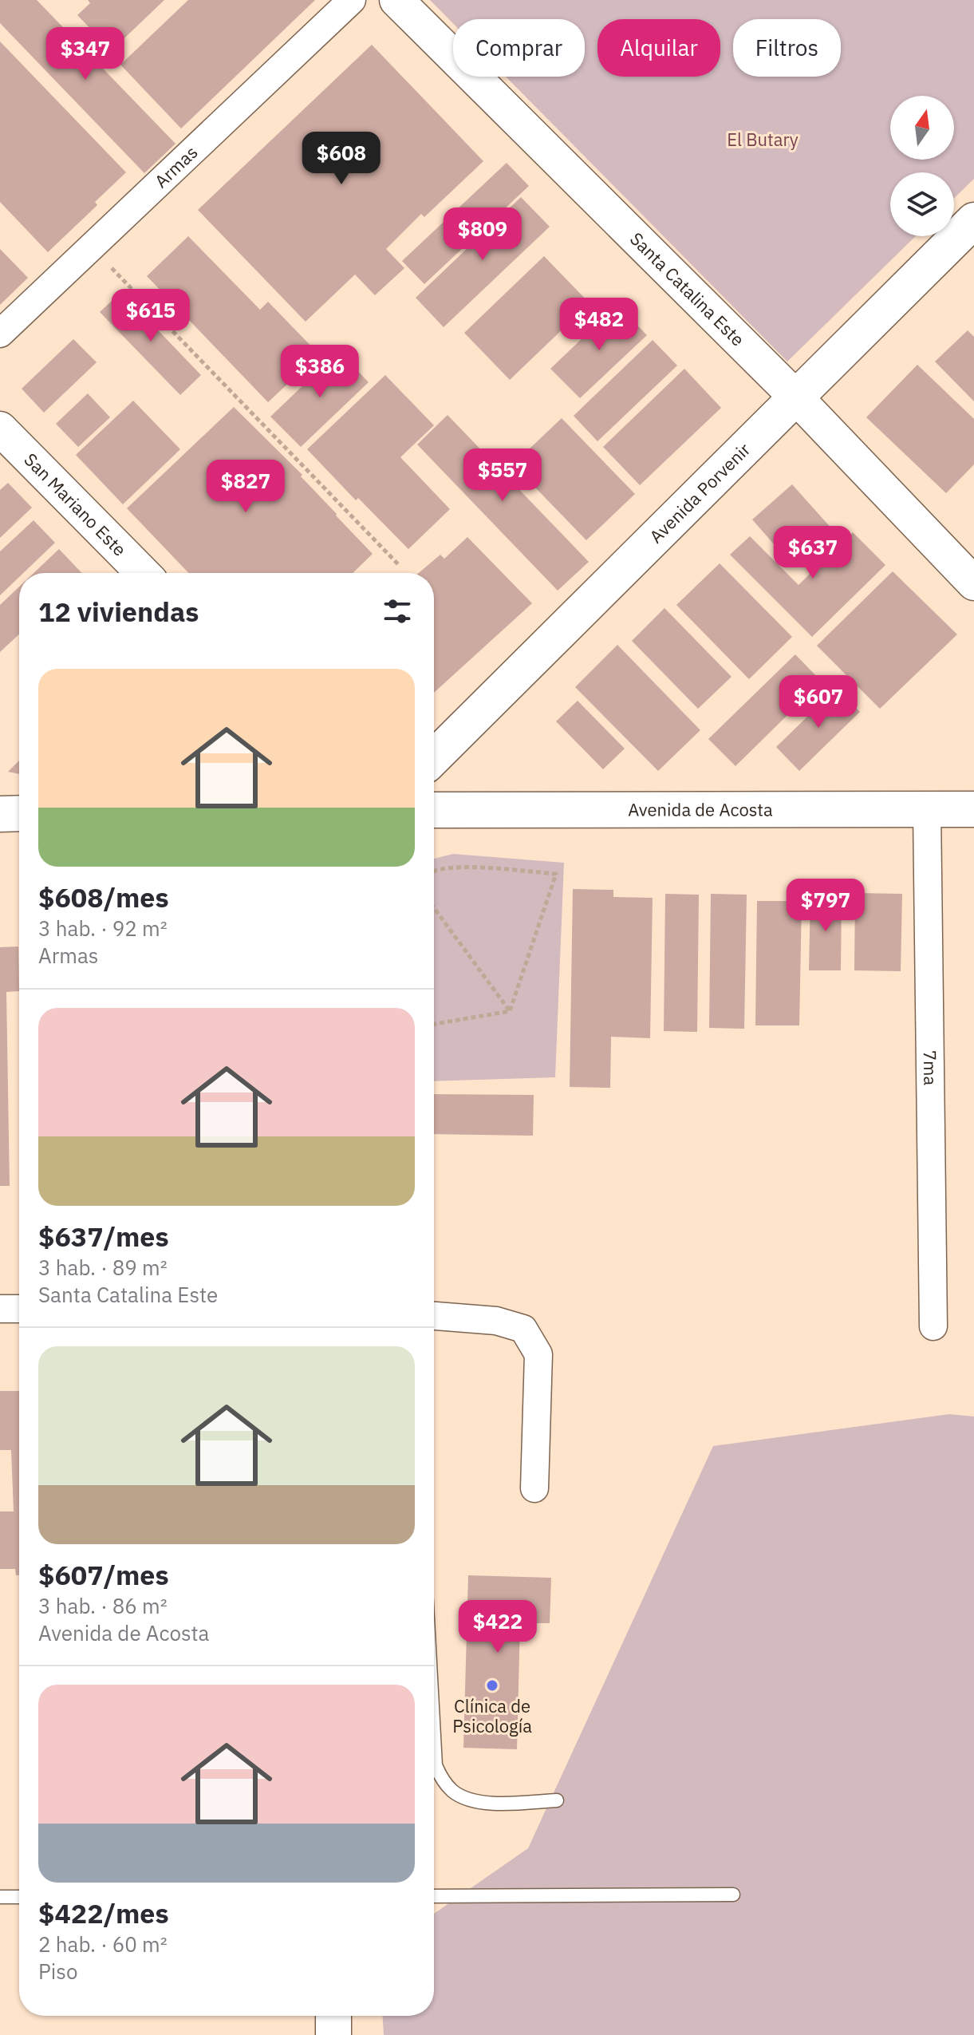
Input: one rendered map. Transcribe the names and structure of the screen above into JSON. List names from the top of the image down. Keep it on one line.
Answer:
{"streets":{"main road":["Avenida Porvenir","Avenida de Acosta"],"street":["Armas","Santa Catalina Este","San Mariano Este","7ma"]},"crossings":[["Santa Catalina Este","Avenida Porvenir"],["Avenida de Acosta","7ma"]],"parks":["El Butary"],"places":["Clínica de Psicología"],"north":"top","page":{"chip":["Comprar","Alquilar","Filtros"],"price":["$347","$608","$809","$615","$482","$386","$557","$827","$637","$607","$797","$422"],"heading":"12 viviendas","list":[{"name":"$608/mes","note":"3 hab. · 92 m² · Armas"},{"name":"$637/mes","note":"3 hab. · 89 m² · Santa Catalina Este"},{"name":"$607/mes","note":"3 hab. · 86 m² · Avenida de Acosta"},{"name":"$422/mes","note":"2 hab. · 60 m² · Piso"}]}}
